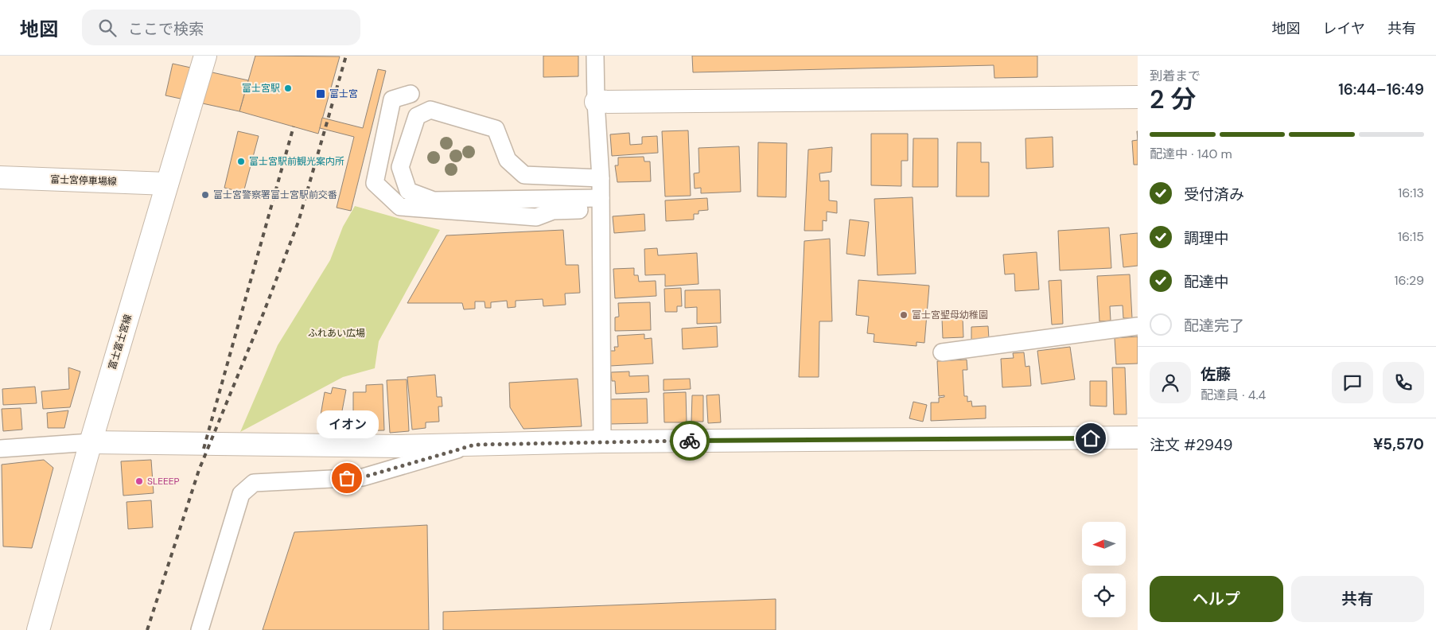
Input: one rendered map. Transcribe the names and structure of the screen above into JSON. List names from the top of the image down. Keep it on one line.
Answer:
{"streets":{"street":["富士宮停車場線","富士富士宮線"]},"crossings":[["富士宮停車場線","富士富士宮線"]],"parks":["ふれあい広場"],"places":{"other":["富士宮駅","富士宮駅前観光案内所","富士宮警察署富士宮駅前交番","富士宮聖母幼稚園","イオン","SLEEEP"],"transit":["富士宮"]},"north":"left","page":{"header":"地図","search":"ここで検索","nav":["地図","レイヤ","共有"],"heading":["2 分","到着まで","16:44–16:49"],"panel":["佐藤","配達員 · 4.4","注文 #2949","¥5,570"],"bar":"配達中 · 140 m","list":[["受付済み","16:13"],["調理中","16:15"],["配達中","16:29"],"配達完了"],"bubble":"イオン","buttons":["ヘルプ","共有"]}}
